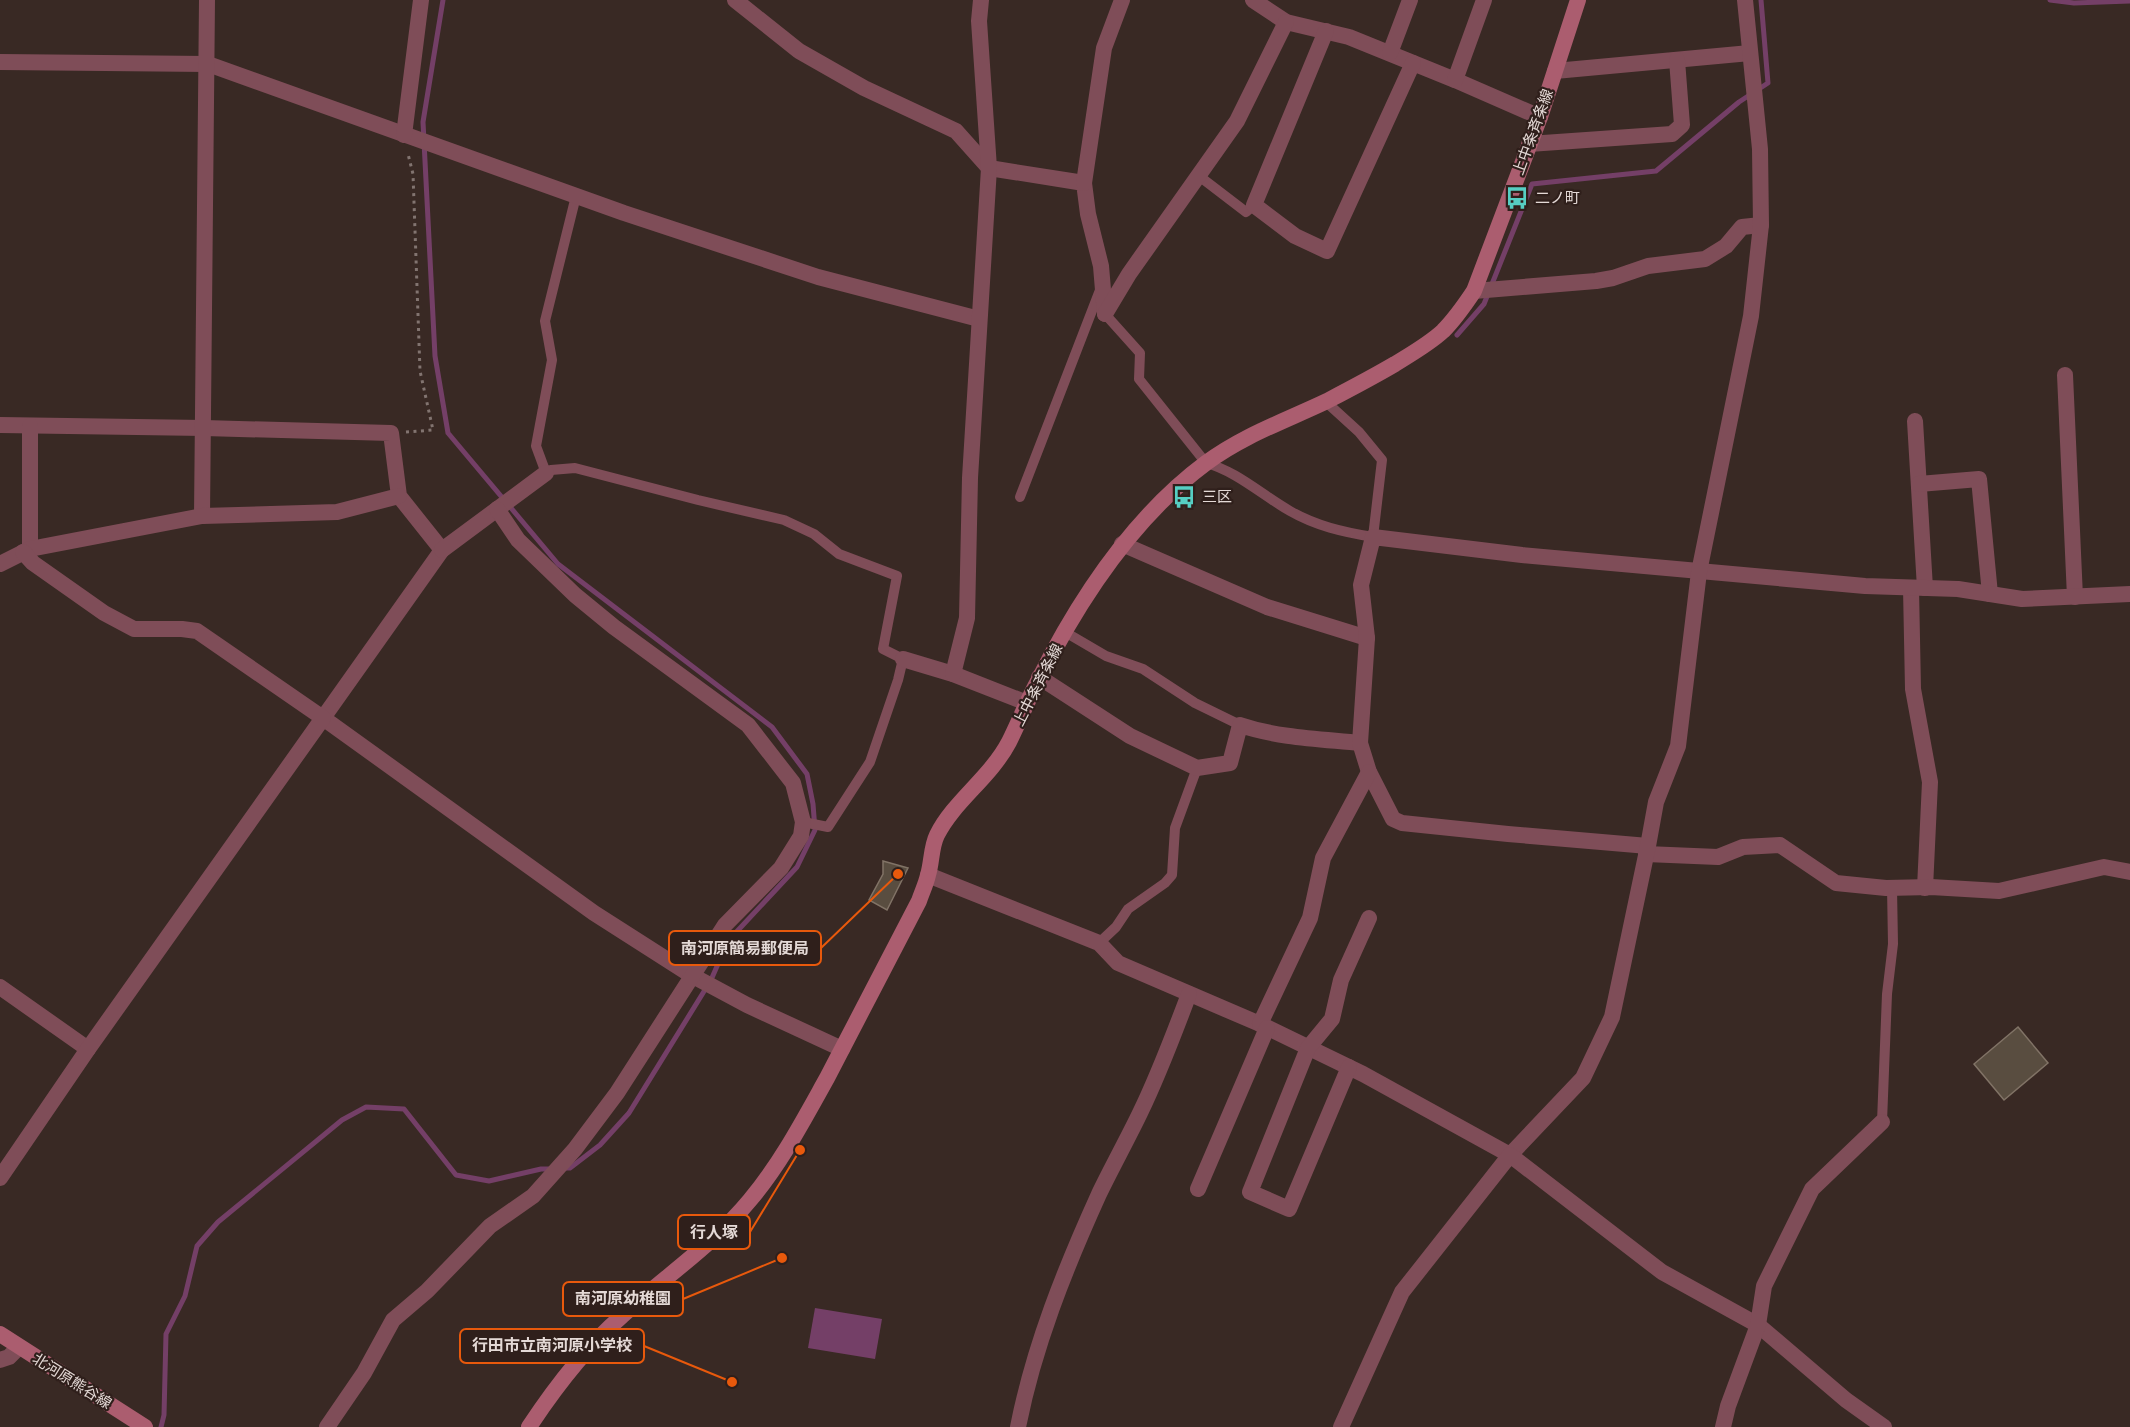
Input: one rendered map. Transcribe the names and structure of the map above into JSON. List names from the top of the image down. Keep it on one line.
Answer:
{"streets":{"main road":["上中条斉条線","北河原熊谷線"]},"places":{"bus stop":["二ノ町","三区"],"other":["南河原簡易郵便局","行人塚","南河原幼稚園","行田市立南河原小学校"]}}
